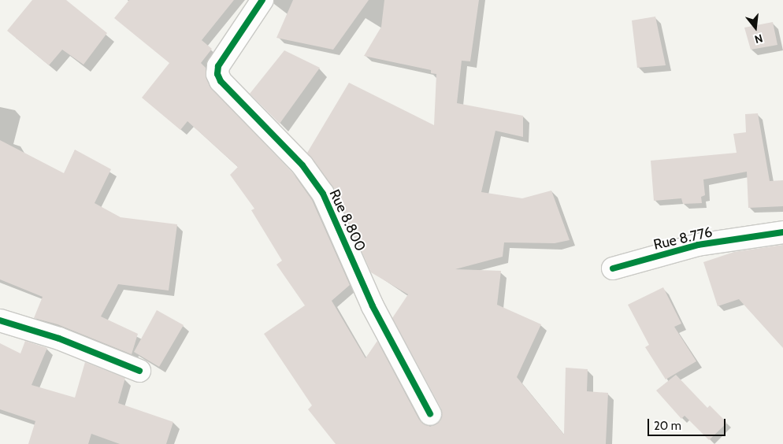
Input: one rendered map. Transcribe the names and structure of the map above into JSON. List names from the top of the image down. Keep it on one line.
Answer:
{"streets":{"street":["Rue 8.800","Rue 8.776"]},"scale_bar":"20 m","north":"bottom"}
